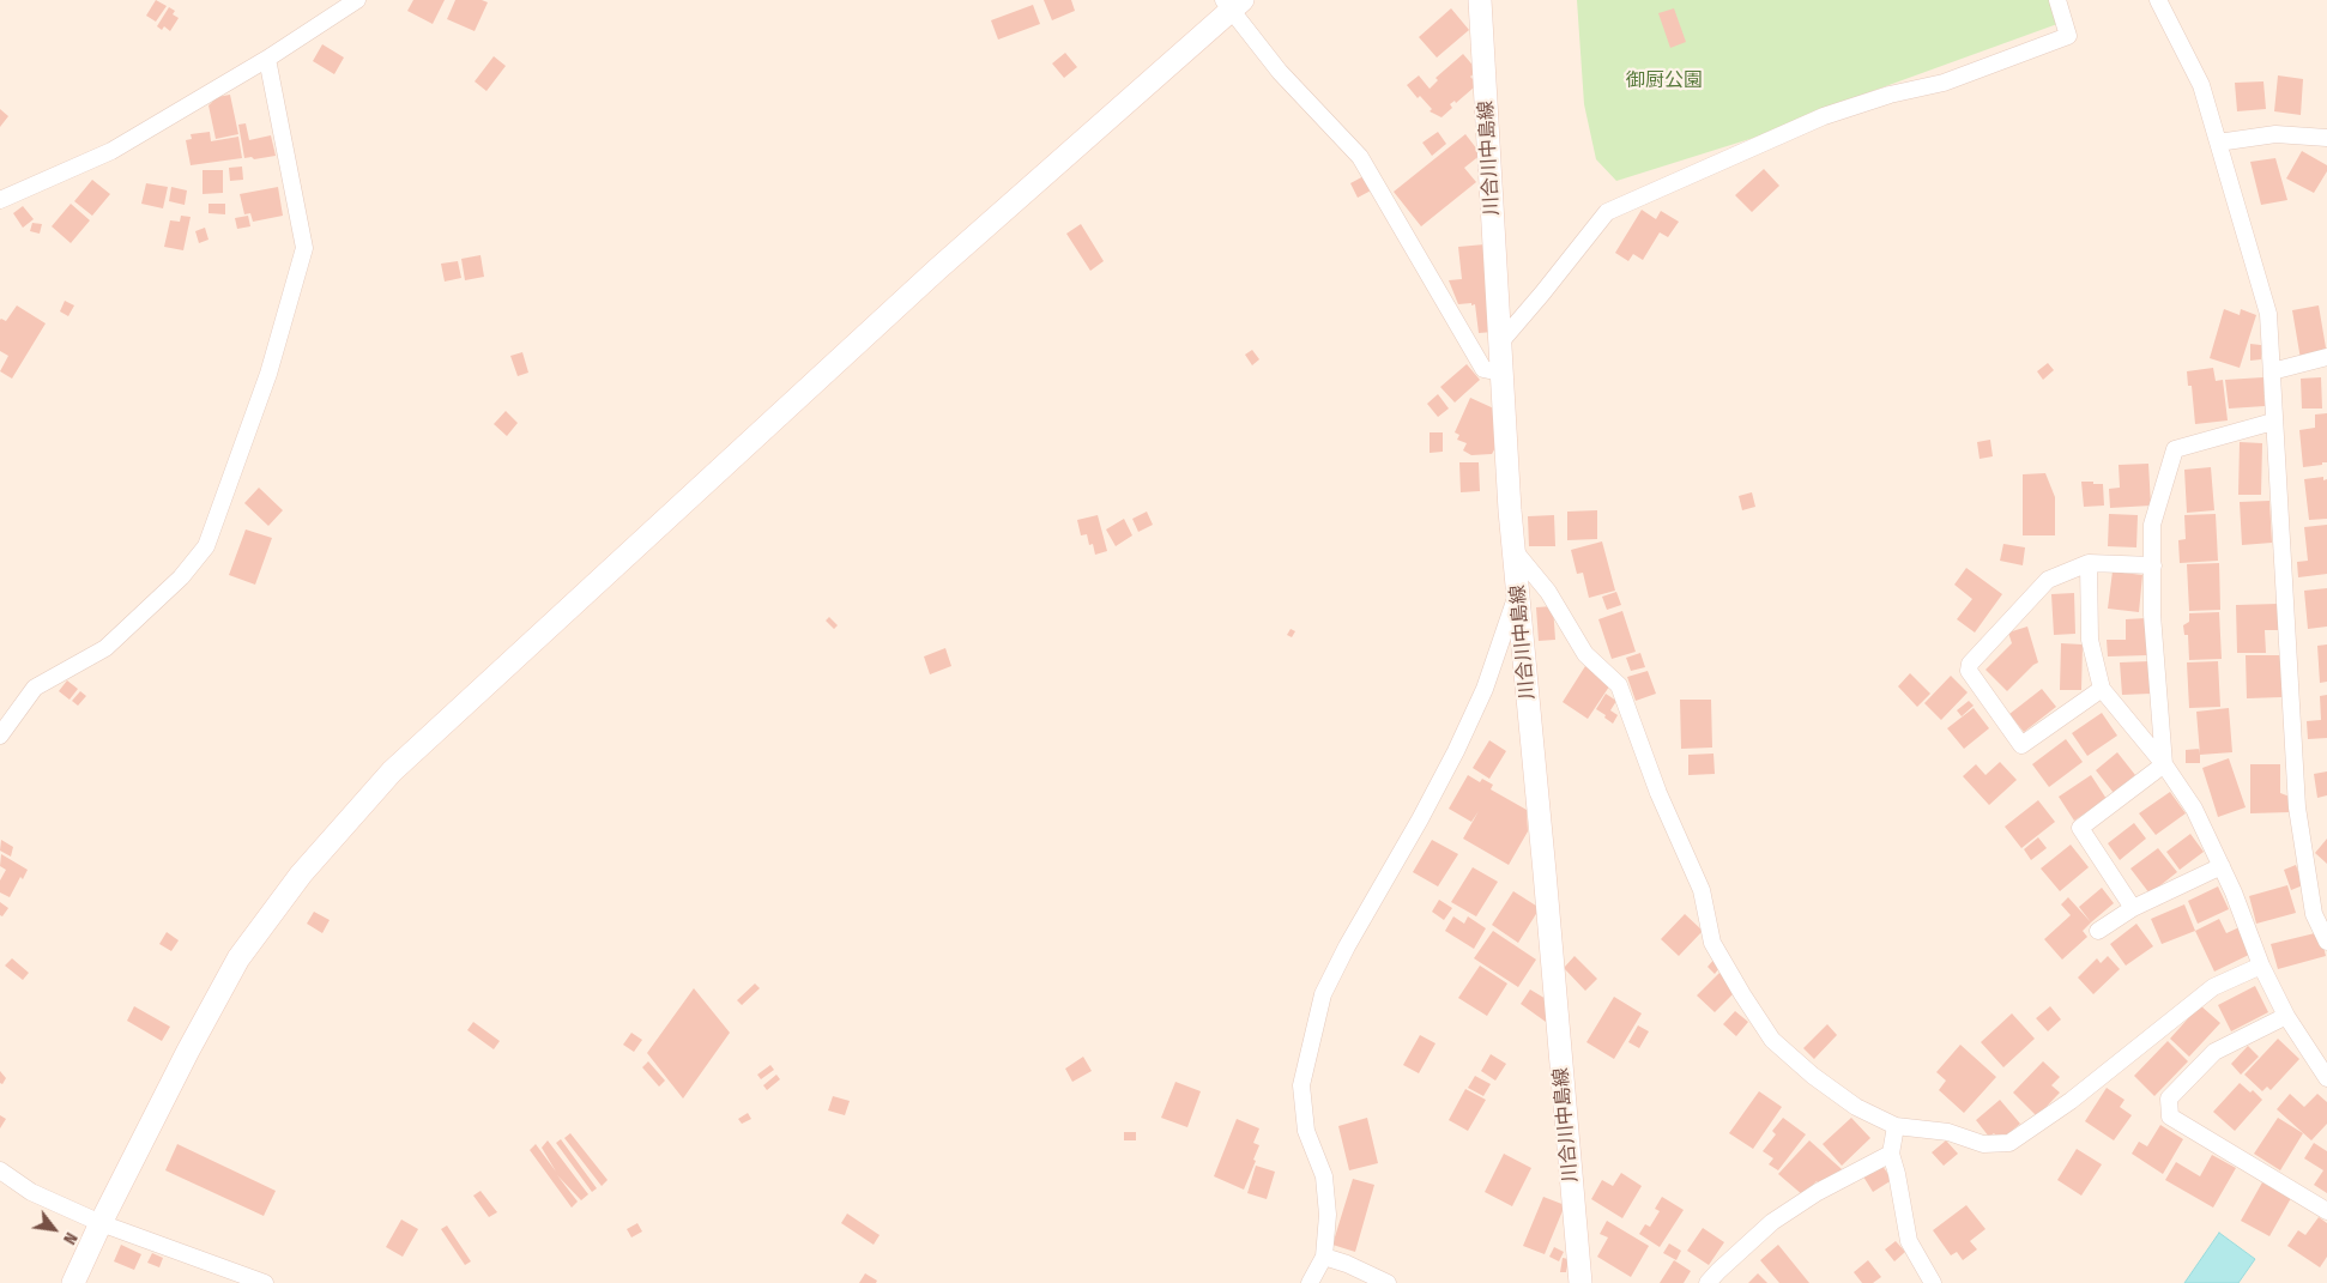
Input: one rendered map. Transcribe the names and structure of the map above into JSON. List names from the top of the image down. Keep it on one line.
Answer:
{"streets":{"street":["川合川中島線"]},"parks":["御厨公園"],"north":"bottom right"}
